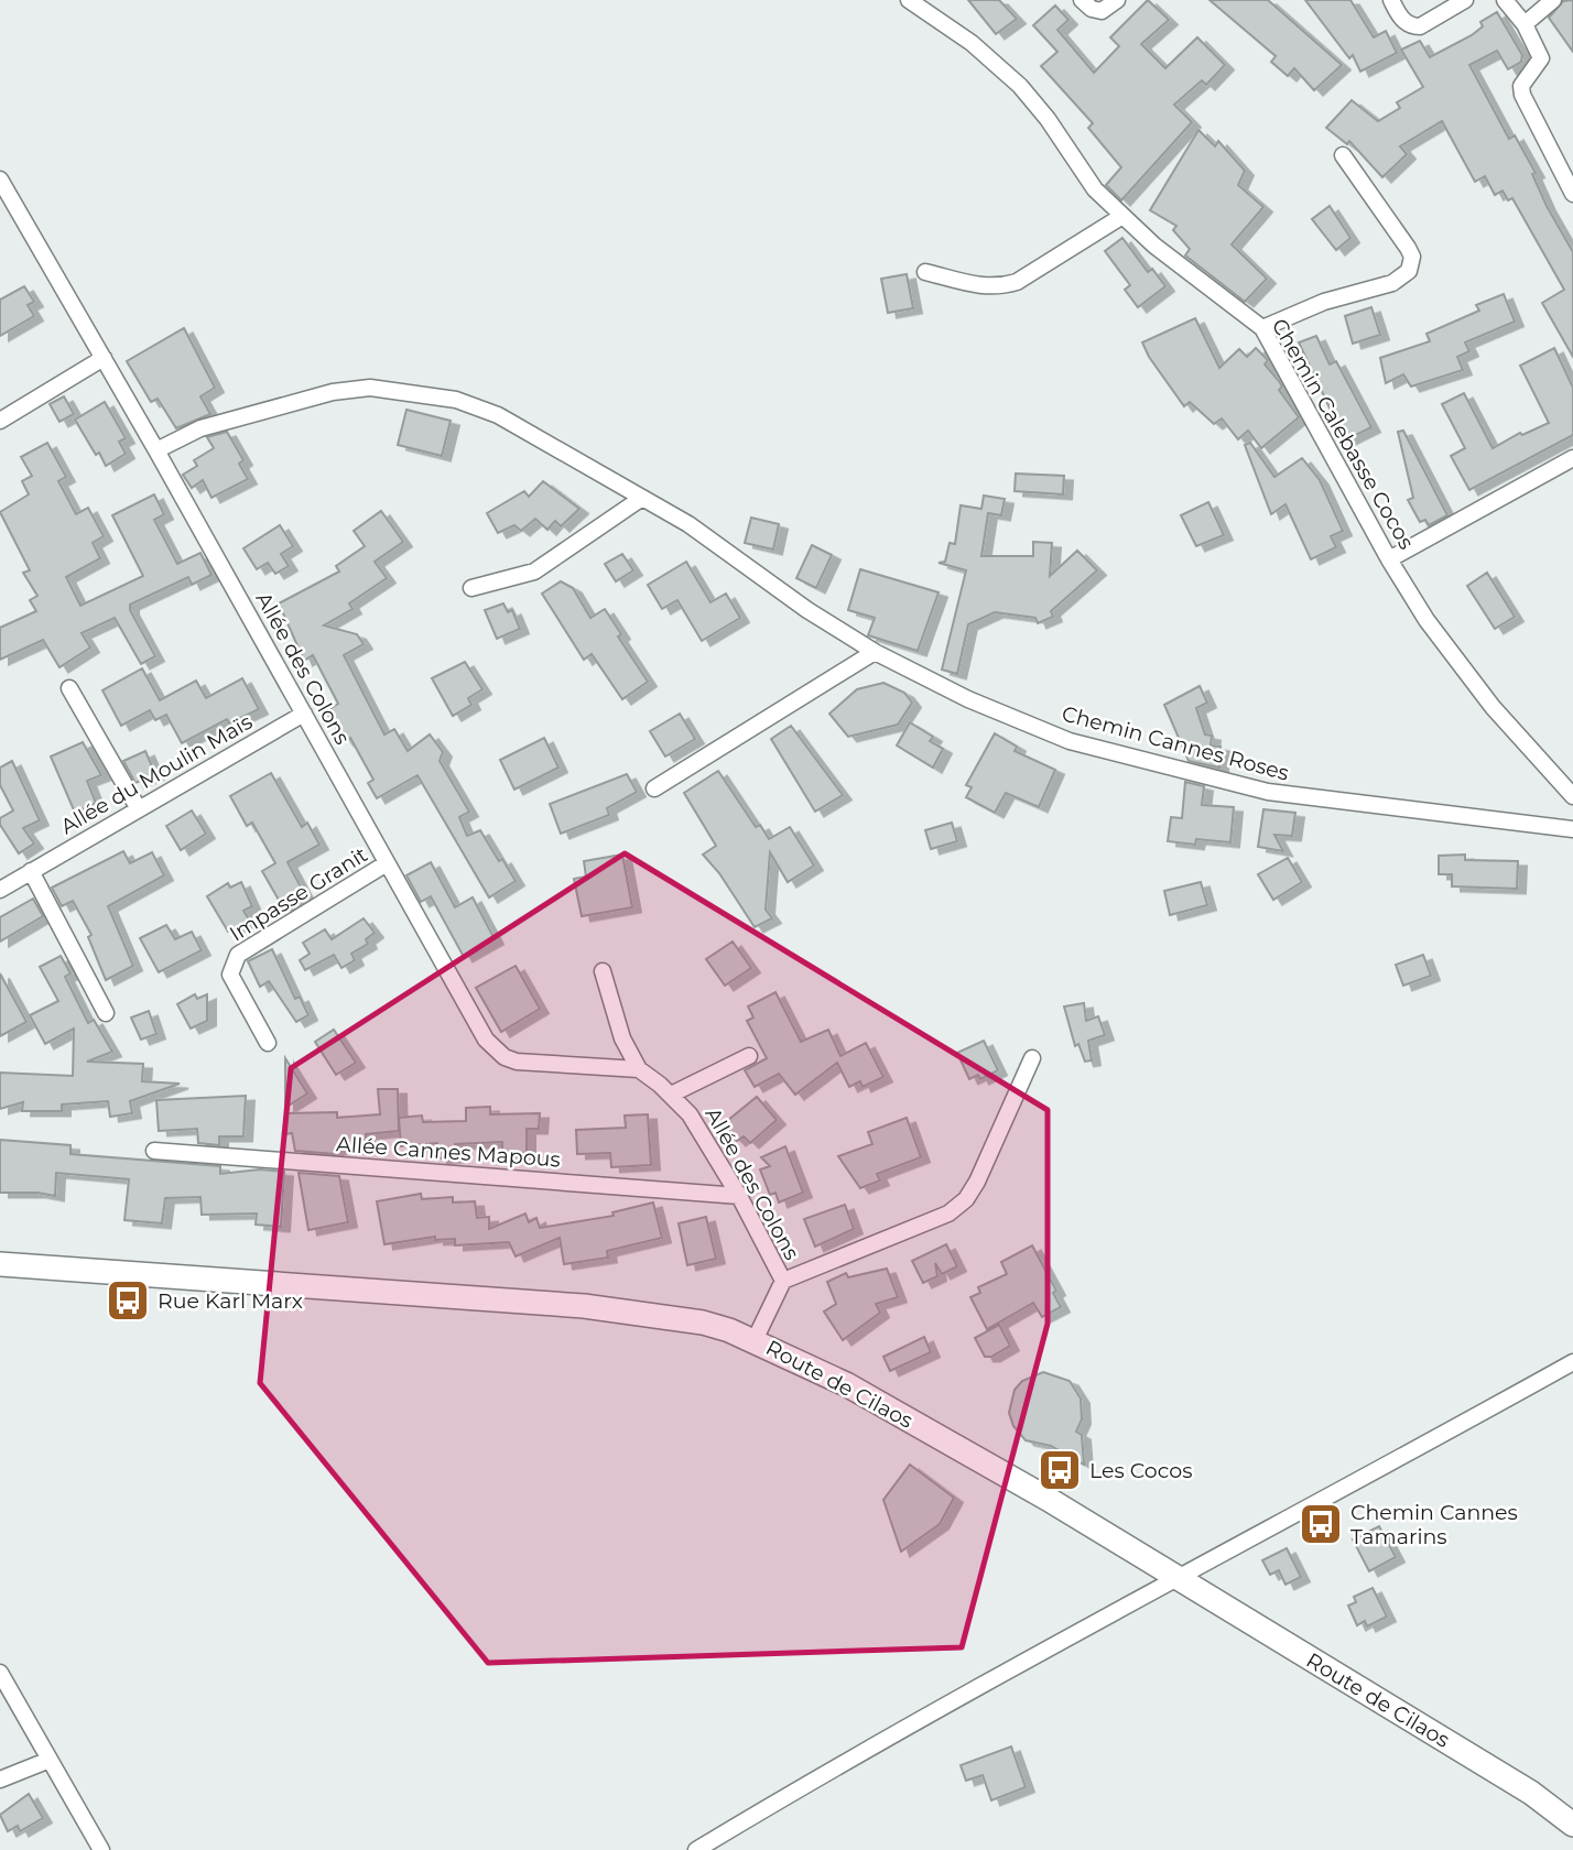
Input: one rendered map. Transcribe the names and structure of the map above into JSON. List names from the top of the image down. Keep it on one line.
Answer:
{"streets":{"main road":["Route de Cilaos"],"street":["Chemin Calebasse Cocos","Allée des Colons","Chemin Cannes Roses","Allée du Moulin Maïs","Impasse Granit","Allée Cannes Mapous"]},"crossings":[["Allée des Colons","Chemin Cannes Roses"],["Allée des Colons","Allée du Moulin Maïs"],["Allée des Colons","Impasse Granit"],["Allée des Colons","Allée Cannes Mapous"],["Allée des Colons","Route de Cilaos"]],"places":{"bus stop":["Rue Karl Marx","Les Cocos","Chemin Cannes Tamarins"]}}
